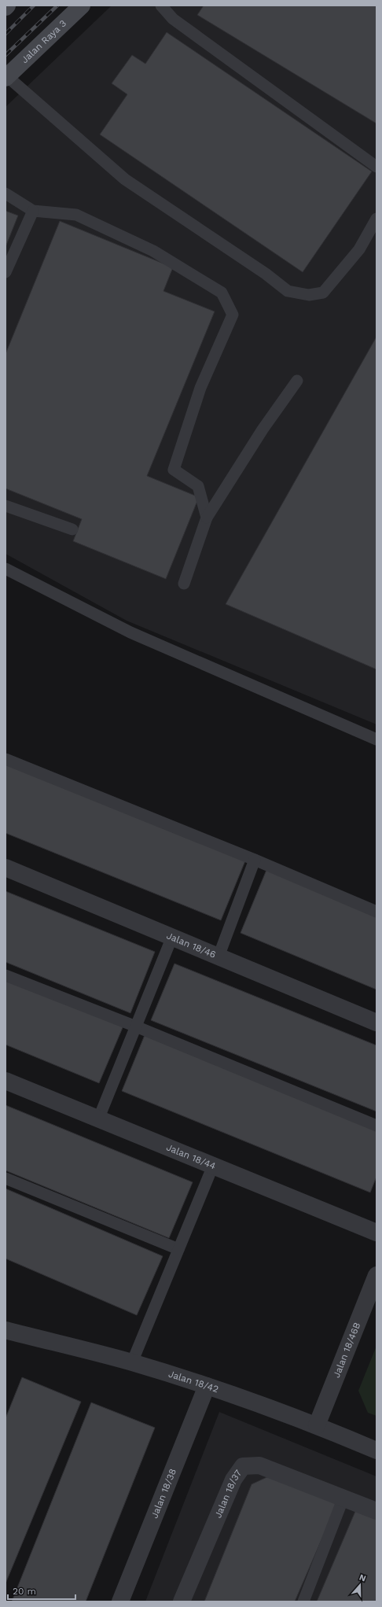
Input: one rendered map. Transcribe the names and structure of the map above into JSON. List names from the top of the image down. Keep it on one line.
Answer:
{"streets":{"street":["Jalan Raya 3","Jalan 18/46","Jalan 18/44","Jalan 18/46B","Jalan 18/42","Jalan 18/38","Jalan 18/37"]},"crossings":[["Jalan 18/46B","Jalan 18/42"],["Jalan 18/42","Jalan 18/38"]],"scale_bar":"20 m","north":"top"}
